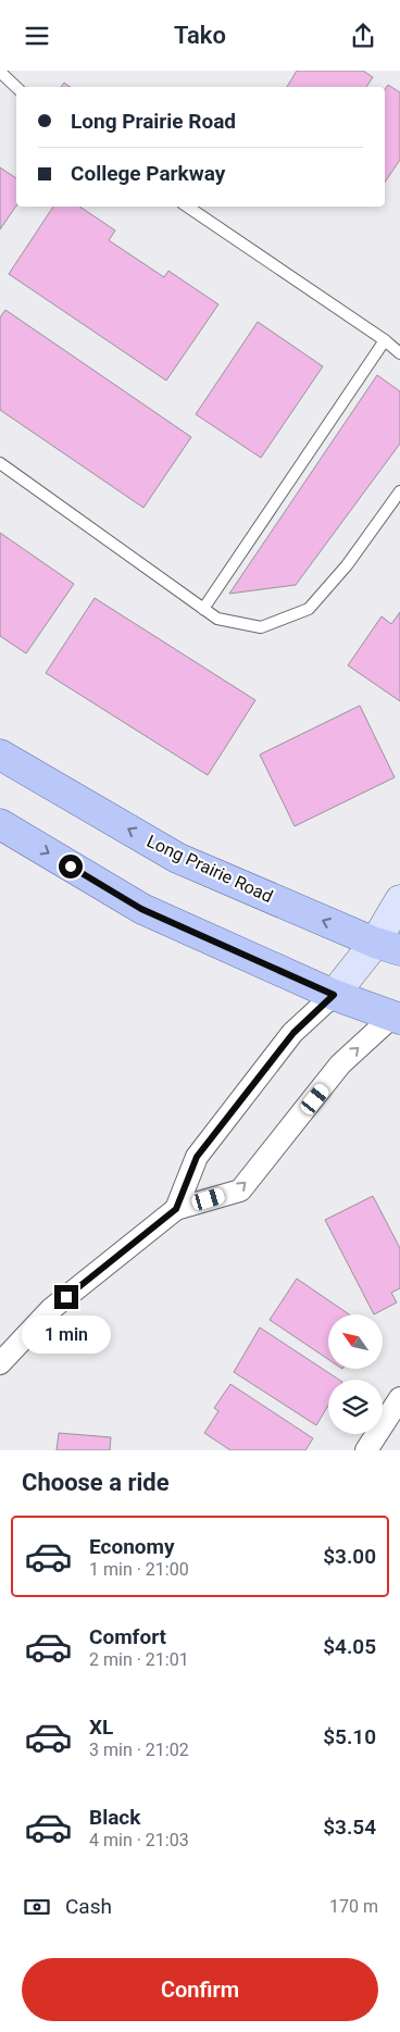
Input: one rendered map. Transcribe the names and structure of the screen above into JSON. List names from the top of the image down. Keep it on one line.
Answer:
{"streets":{"main road":["Long Prairie Road"]},"north":"top left","page":{"header":"Tako","banner":["Long Prairie Road","College Parkway"],"bubble":"1 min","heading":"Choose a ride","list":[{"name":"Economy","note":"1 min · 21:00","value":"$3.00"},{"name":"Comfort","note":"2 min · 21:01","value":"$4.05"},{"name":"XL","note":"3 min · 21:02","value":"$5.10"},{"name":"Black","note":"4 min · 21:03","value":"$3.54"}],"pay":["Cash","170 m"],"buttons":"Confirm"}}
